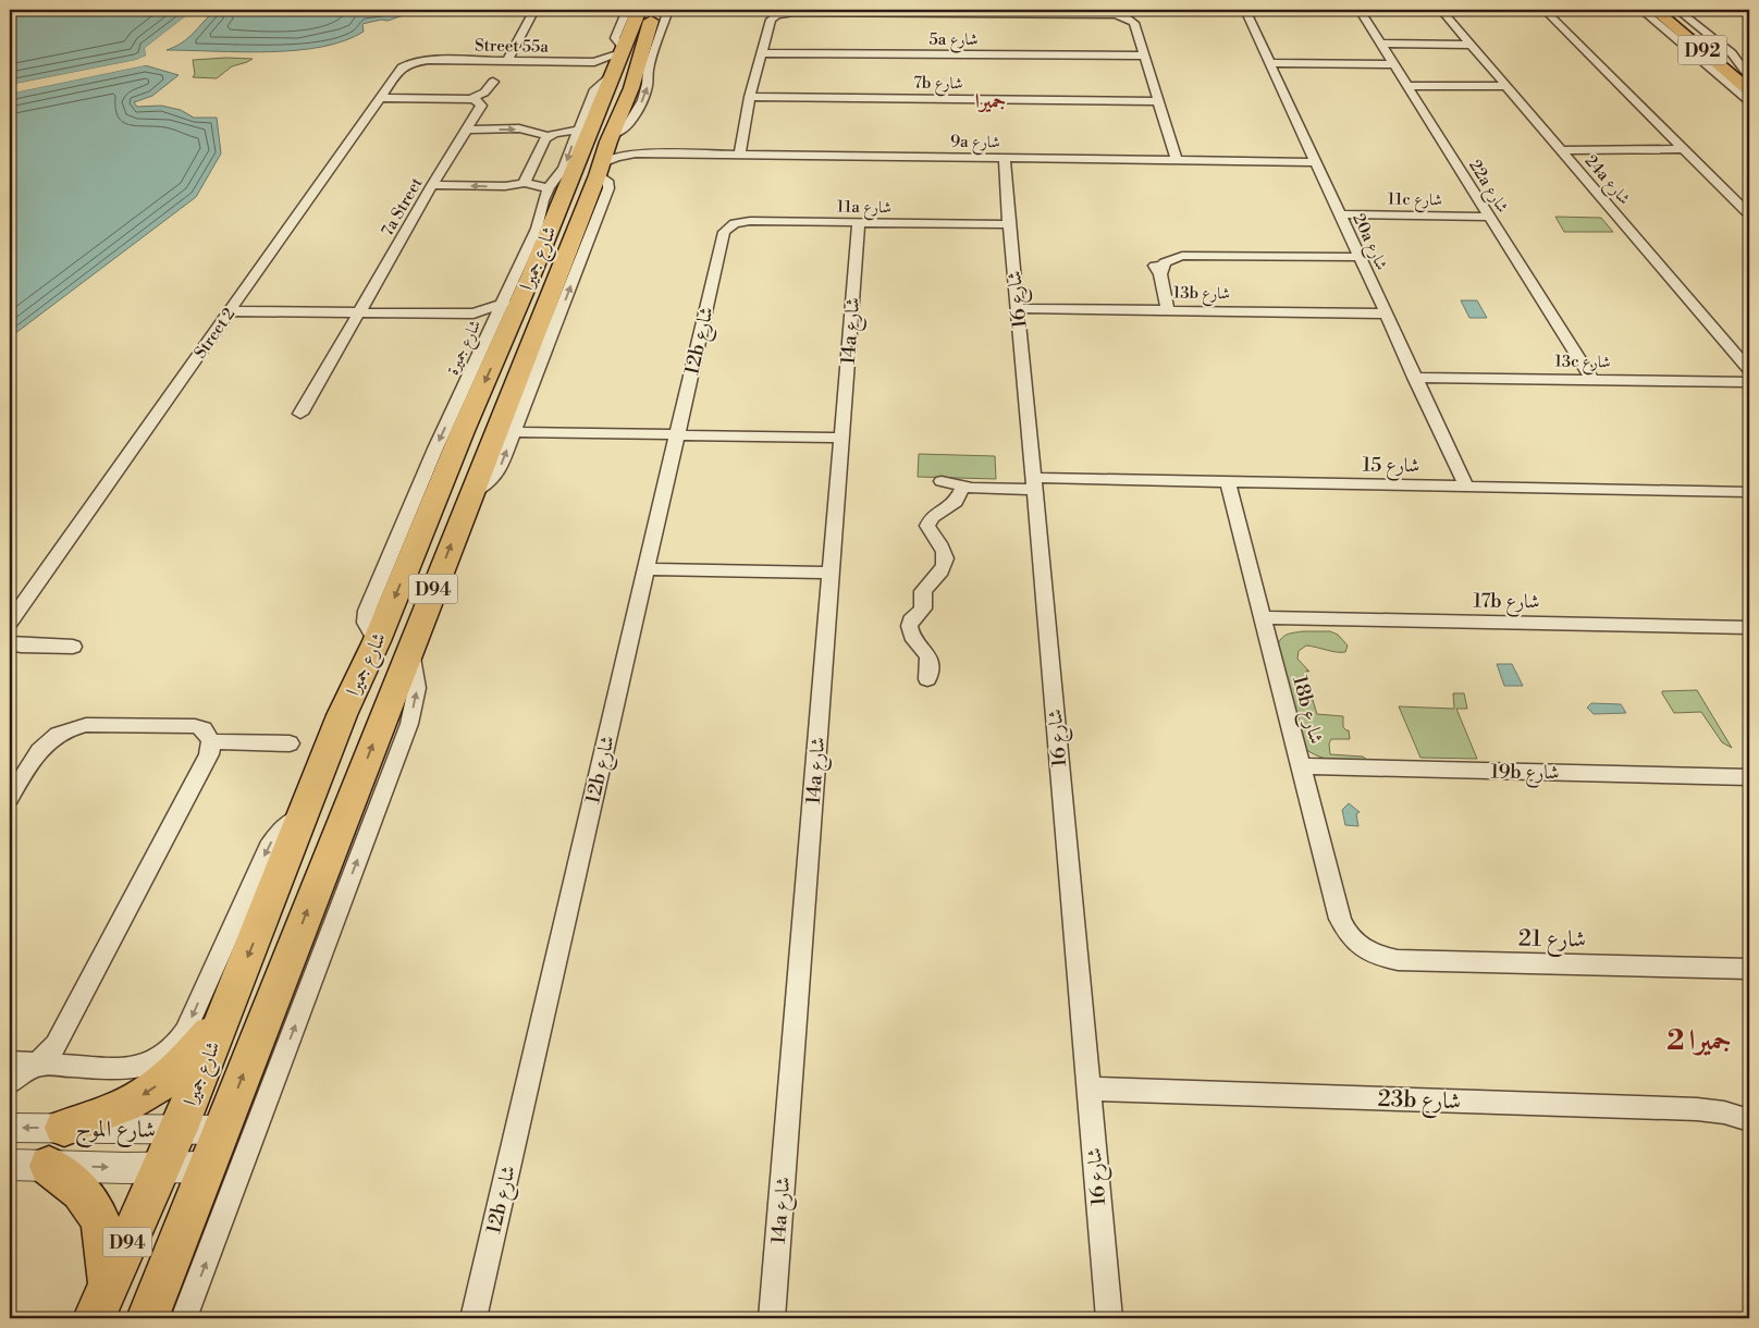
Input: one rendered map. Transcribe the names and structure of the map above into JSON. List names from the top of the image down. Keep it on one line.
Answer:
{"streets":{"main road":["D92","شارع جميرا","D94"],"street":["5a شارع","Street 55a","7b شارع","9a شارع","24a شارع","22a شارع","11c شارع","7a Street","11a شارع","20a شارع","13b شارع","شارع 16","14a شارع","Street 2","12b شارع","شارع جميرة","13c شارع","شارع 15","17b شارع","18b شارع","19b شارع","شارع 21","23b شارع","شارع الموج"]},"crossings":[["Street 55a","شارع جميرا"],["Street 55a","Street 2"],["Street 55a","شارع جميرة"],["9a شارع","20a شارع"],["9a شارع","شارع جميرا"],["9a شارع","شارع 16"],["22a شارع","11c شارع"],["22a شارع","13c شارع"],["11c شارع","20a شارع"],["11a شارع","شارع 16"],["11a شارع","14a شارع"],["11a شارع","12b شارع"],["20a شارع","13b شارع"],["20a شارع","13c شارع"],["20a شارع","شارع 15"],["شارع جميرا","شارع جميرة"],["شارع جميرا","شارع الموج"],["13b شارع","شارع 16"],["شارع 16","شارع 15"],["شارع 16","23b شارع"],["شارع 15","18b شارع"],["17b شارع","18b شارع"],["18b شارع","19b شارع"],["18b شارع","شارع 21"]],"districts":["جميرا","جميرا 2"]}
